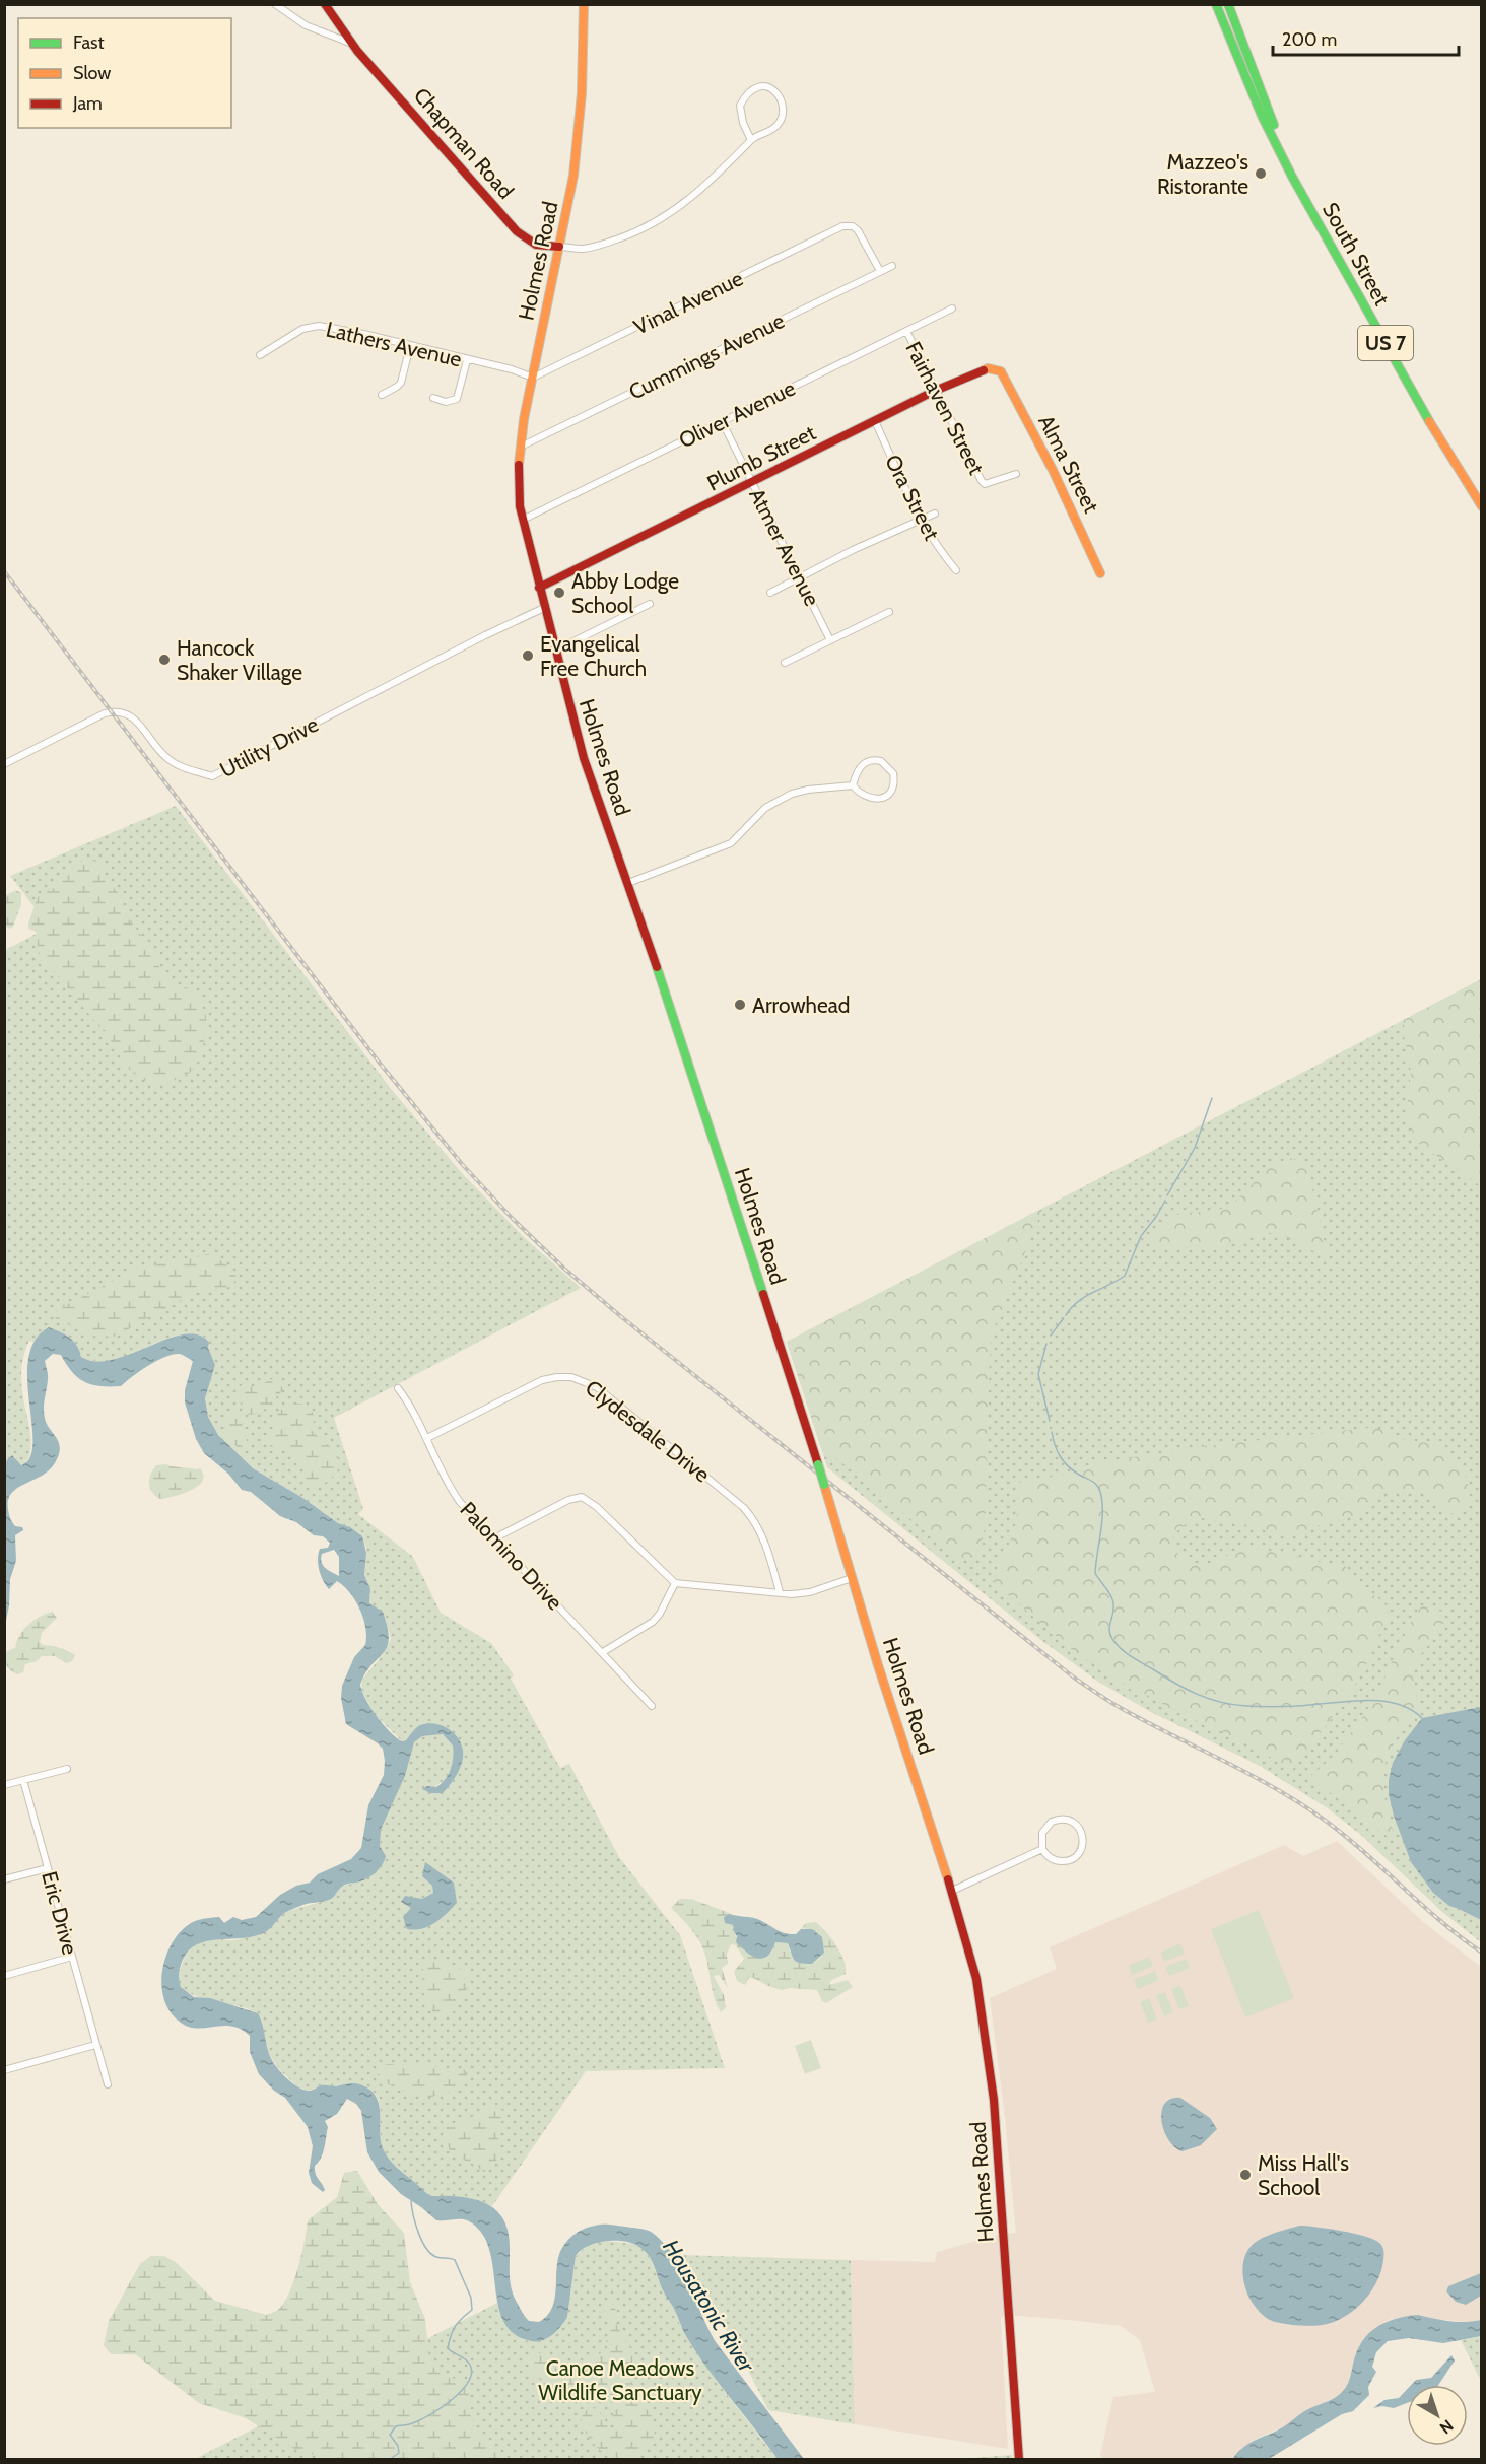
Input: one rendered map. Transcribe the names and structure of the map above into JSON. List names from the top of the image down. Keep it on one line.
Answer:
{"streets":{"main road":["Chapman Road","South Street","Holmes Road","US 7","Plumb Street","Alma Street"],"street":["Vinal Avenue","Lathers Avenue","Cummings Avenue","Fairhaven Street","Oliver Avenue","Ora Street","Atmer Avenue","Utility Drive","Clydesdale Drive","Palomino Drive","Eric Drive"]},"crossings":[["Chapman Road","Holmes Road"],["Holmes Road","Vinal Avenue"],["Holmes Road","Lathers Avenue"],["Holmes Road","Cummings Avenue"],["Holmes Road","Oliver Avenue"],["Holmes Road","Plumb Street"],["Holmes Road","Utility Drive"],["Vinal Avenue","Lathers Avenue"],["Vinal Avenue","Cummings Avenue"],["Fairhaven Street","Oliver Avenue"],["Fairhaven Street","Plumb Street"],["Oliver Avenue","Atmer Avenue"],["Plumb Street","Alma Street"],["Plumb Street","Ora Street"],["Plumb Street","Atmer Avenue"],["Clydesdale Drive","Palomino Drive"]],"water":["Housatonic River"],"parks":["Canoe Meadows Wildlife Sanctuary"],"places":["Mazzeo's Ristorante","Abby Lodge School","Evangelical Free Church","Hancock Shaker Village","Arrowhead","Miss Hall's School"],"legend":["Fast","Slow","Jam"],"scale_bar":"200 m","north":"bottom right"}
